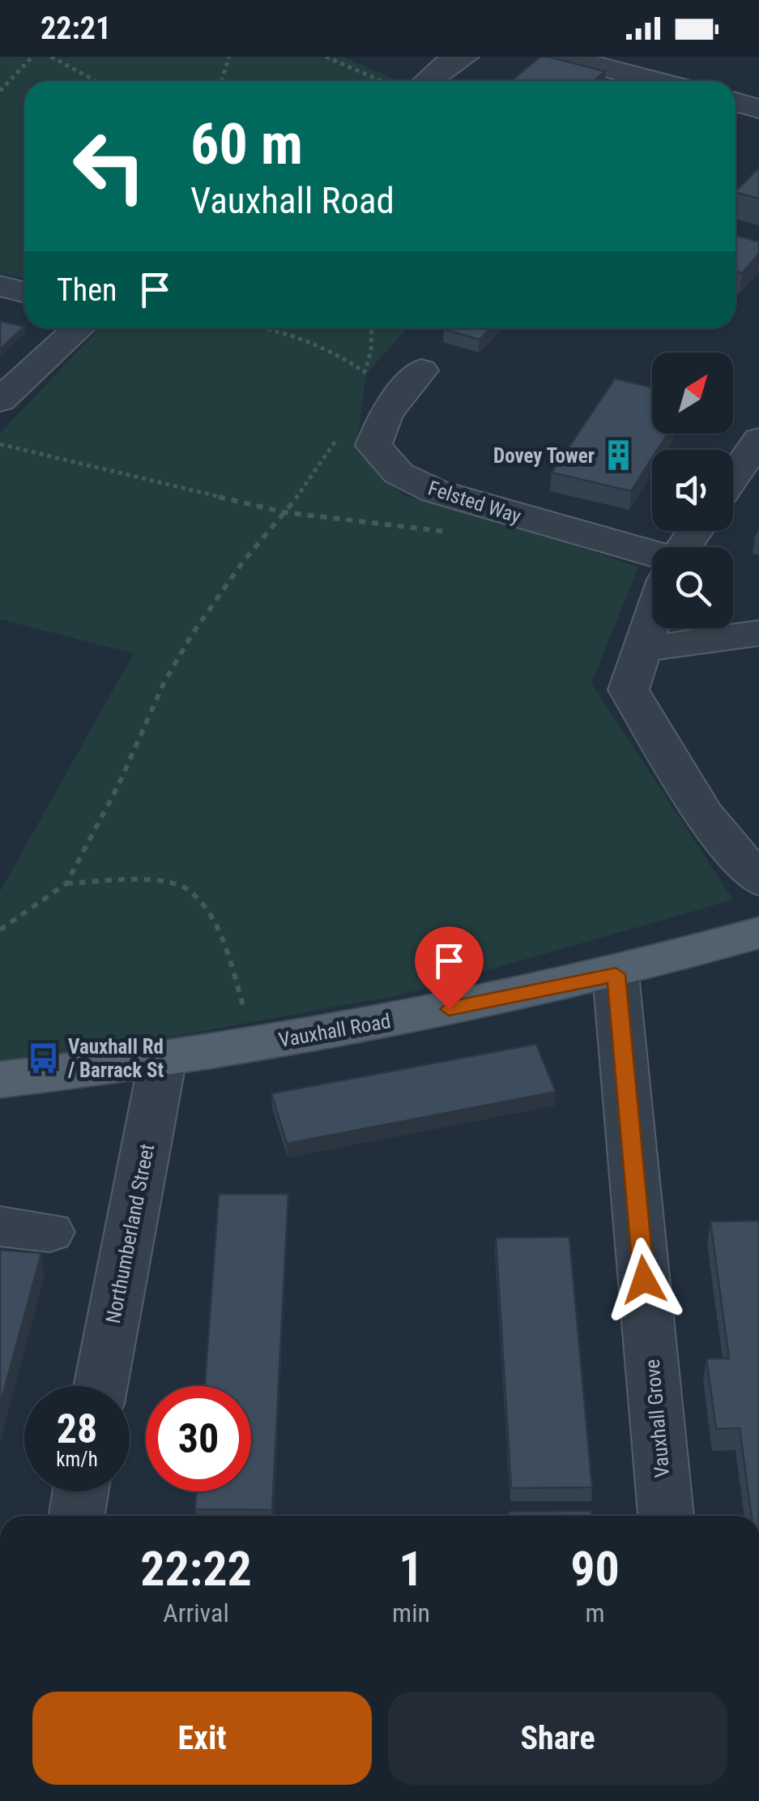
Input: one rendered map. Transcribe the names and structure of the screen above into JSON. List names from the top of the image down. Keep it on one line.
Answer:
{"streets":{"main road":["Vauxhall Road"],"street":["Felsted Way","Northumberland Street","Vauxhall Grove"]},"crossings":[["Vauxhall Road","Northumberland Street"],["Vauxhall Road","Vauxhall Grove"]],"places":{"building":["Dovey Tower"],"bus stop":["Vauxhall Rd / Barrack St"]},"north":"top right","page":{"status":"22:21","turn":["60 m","Vauxhall Road"],"then":"Then","speed":"28 km/h","limit":"30","eta":["22:22","Arrival","1","min","90","m"],"buttons":["Exit","Share"]}}
